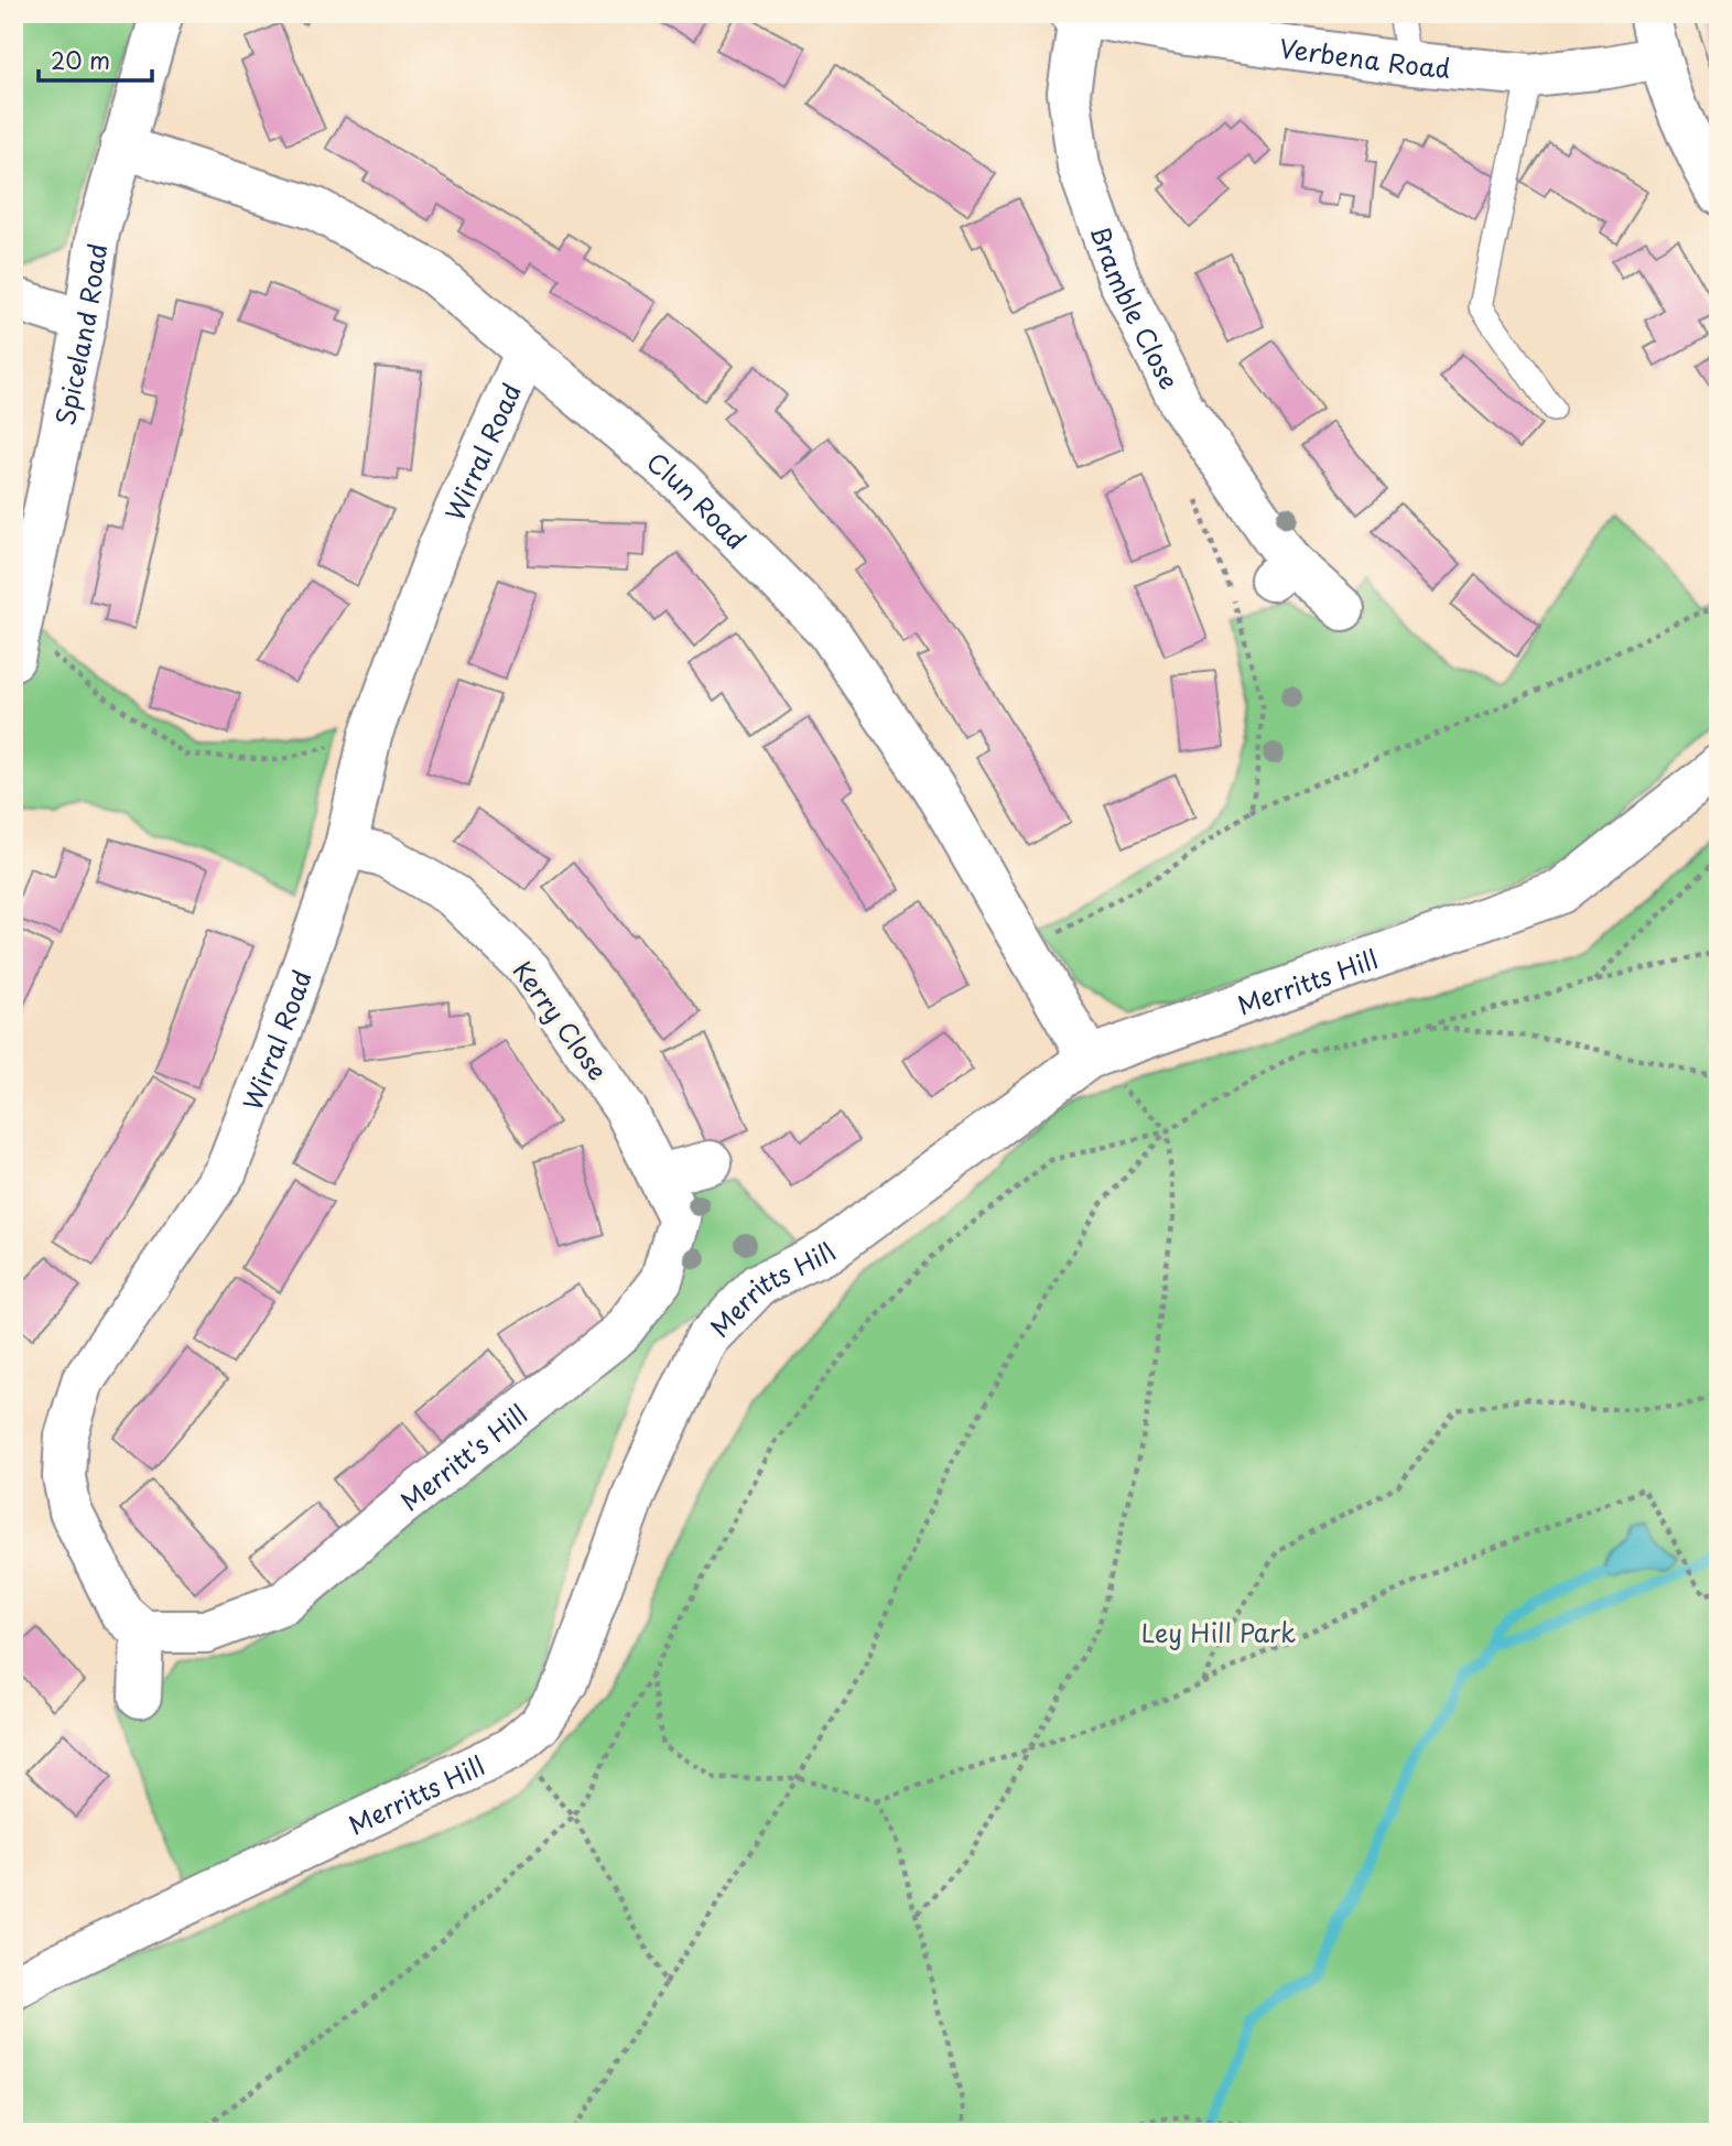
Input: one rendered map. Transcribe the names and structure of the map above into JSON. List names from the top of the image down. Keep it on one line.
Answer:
{"streets":{"street":["Verbena Road","Bramble Close","Spiceland Road","Wirral Road","Clun Road","Merritts Hill","Kerry Close","Merritt's Hill"]},"crossings":[["Verbena Road","Bramble Close"],["Spiceland Road","Clun Road"],["Wirral Road","Clun Road"],["Wirral Road","Kerry Close"],["Wirral Road","Merritt's Hill"],["Clun Road","Merritts Hill"],["Kerry Close","Merritt's Hill"]],"parks":["Ley Hill Park"],"scale_bar":"20 m"}
